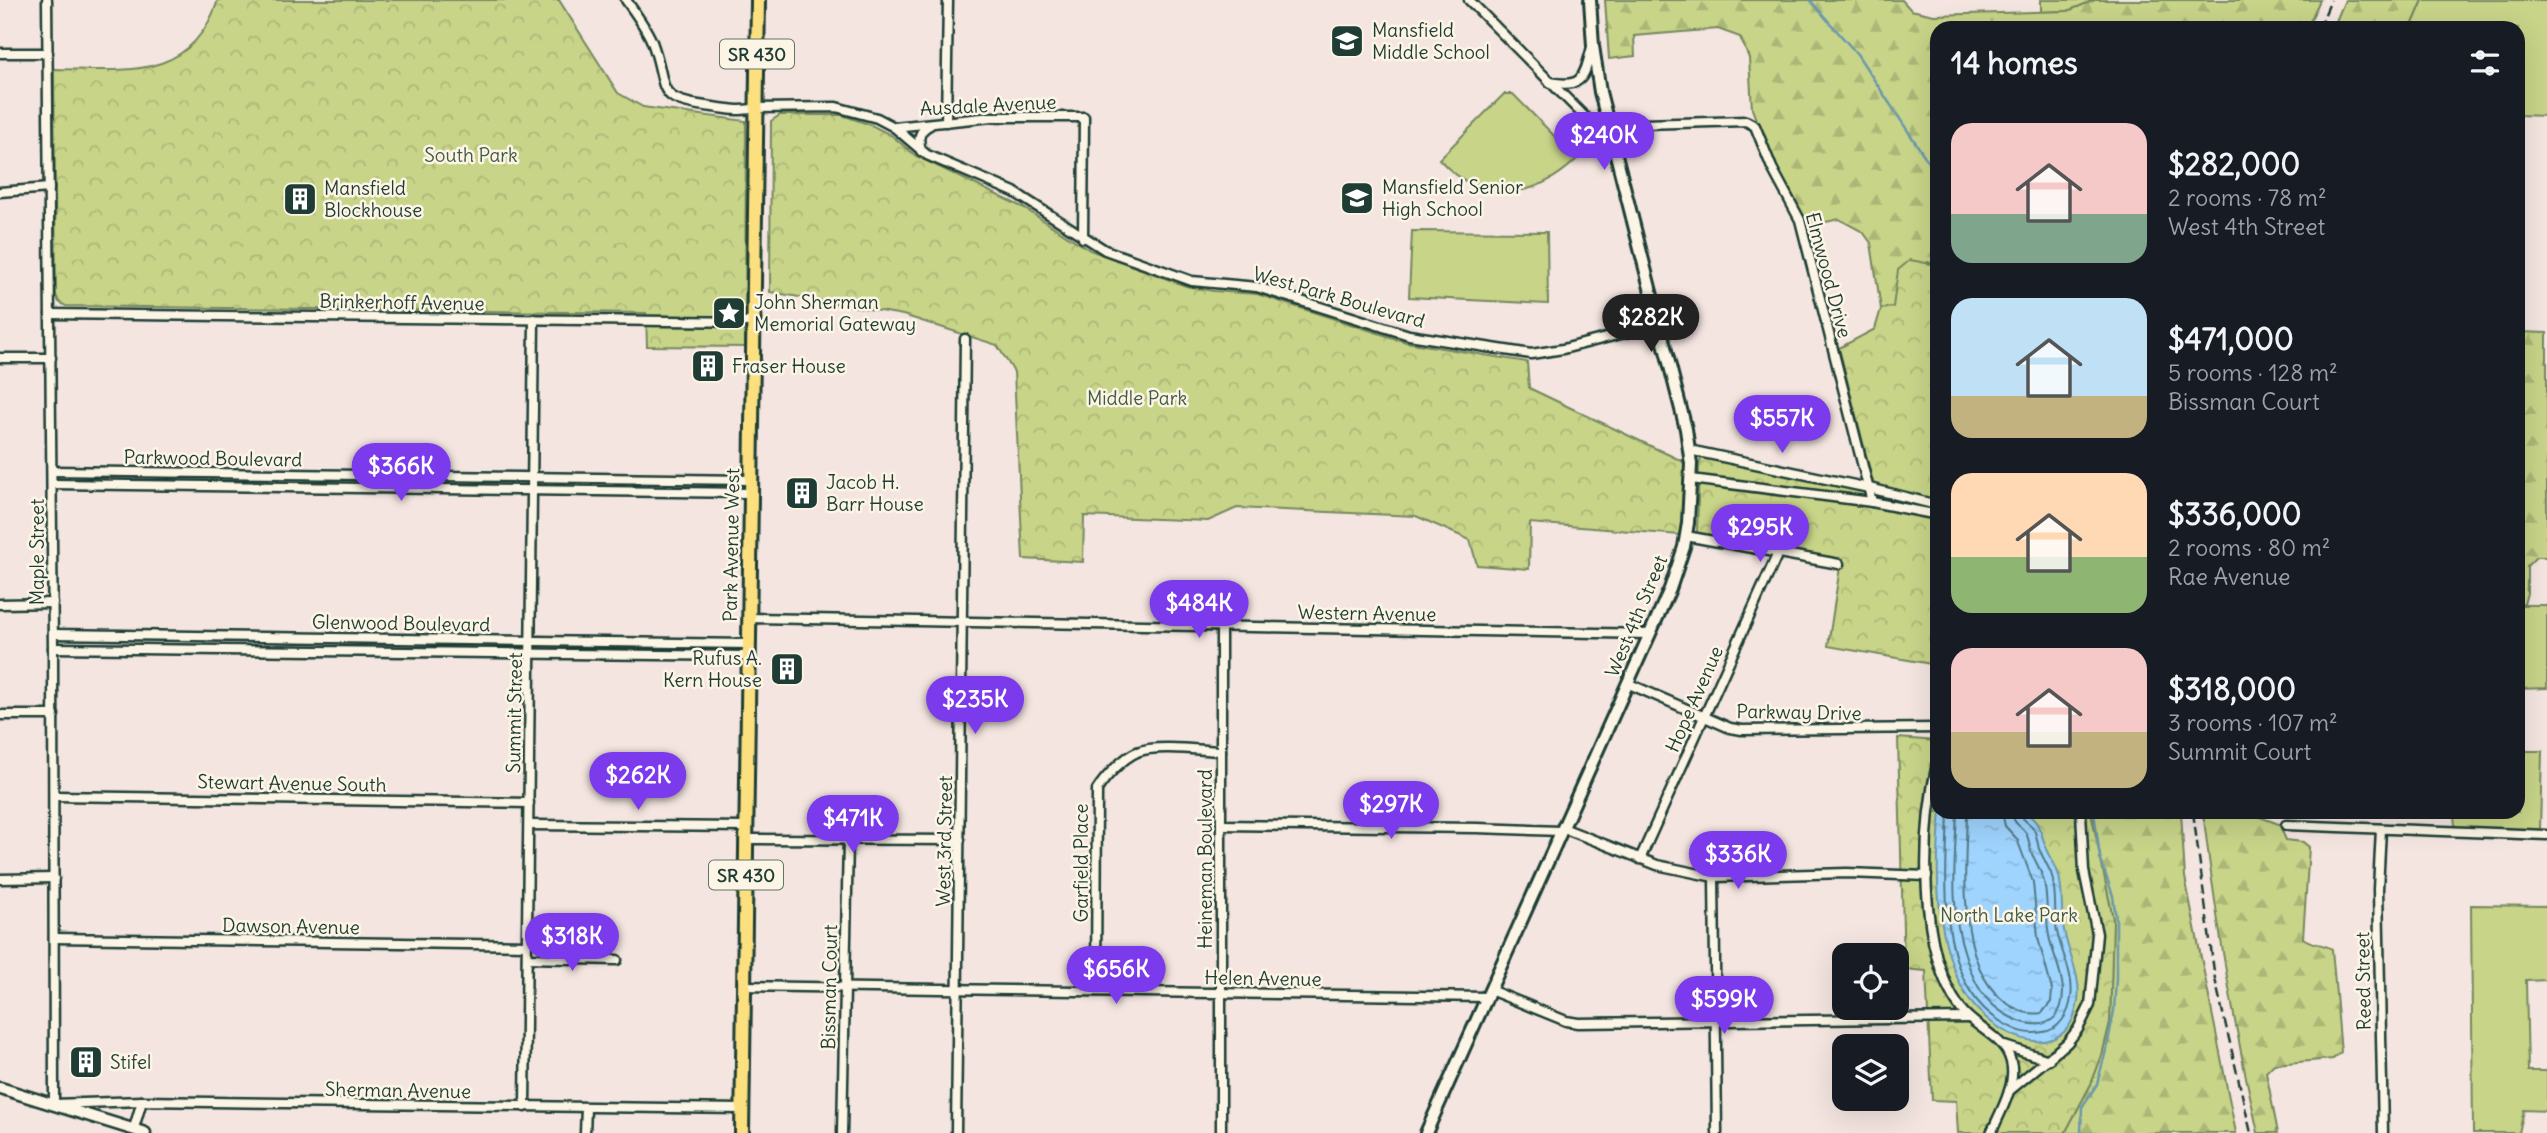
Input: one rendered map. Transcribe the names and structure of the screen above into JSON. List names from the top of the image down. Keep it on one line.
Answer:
{"streets":{"main road":["SR 430","Park Avenue West","West 4th Street"],"street":["Ausdale Avenue","Elmwood Drive","West Park Boulevard","Brinkerhoff Avenue","Parkwood Boulevard","Maple Street","Western Avenue","Glenwood Boulevard","Hope Avenue","Parkway Drive","Summit Street","Stewart Avenue South","West 3rd Street","Heineman Boulevard","Garfield Place","Dawson Avenue","Helen Avenue","Reed Street","Bissman Court","Sherman Avenue"]},"crossings":[["Ausdale Avenue","West Park Boulevard"],["Elmwood Drive","West 4th Street"],["West Park Boulevard","Park Avenue West"],["West Park Boulevard","West 4th Street"],["Brinkerhoff Avenue","Park Avenue West"],["Brinkerhoff Avenue","Maple Street"],["Brinkerhoff Avenue","Summit Street"],["Parkwood Boulevard","Park Avenue West"],["Parkwood Boulevard","Maple Street"],["Parkwood Boulevard","Summit Street"],["Park Avenue West","Western Avenue"],["Park Avenue West","Glenwood Boulevard"],["Park Avenue West","Helen Avenue"],["Park Avenue West","Sherman Avenue"],["Maple Street","Glenwood Boulevard"],["Maple Street","Stewart Avenue South"],["Maple Street","Dawson Avenue"],["Maple Street","Sherman Avenue"],["Western Avenue","West 4th Street"],["Western Avenue","West 3rd Street"],["Western Avenue","Heineman Boulevard"],["West 4th Street","Parkway Drive"],["West 4th Street","Helen Avenue"],["Glenwood Boulevard","Summit Street"],["Hope Avenue","Parkway Drive"],["Summit Street","Stewart Avenue South"],["Summit Street","Dawson Avenue"],["Summit Street","Sherman Avenue"],["West 3rd Street","Helen Avenue"],["Heineman Boulevard","Garfield Place"],["Heineman Boulevard","Helen Avenue"],["Garfield Place","Helen Avenue"],["Helen Avenue","Bissman Court"]],"parks":["South Park","Middle Park","North Lake Park"],"places":{"school or university":["Mansfield Middle School","Mansfield Senior High School"],"building":["Mansfield Blockhouse","Fraser House","Jacob H. Barr House","Rufus A. Kern House","Stifel"],"place":["John Sherman Memorial Gateway"]},"page":{"heading":"14 homes","list":[{"name":"$282,000","note":"2 rooms · 78 m² · West 4th Street"},{"name":"$471,000","note":"5 rooms · 128 m² · Bissman Court"},{"name":"$336,000","note":"2 rooms · 80 m² · Rae Avenue"},{"name":"$318,000","note":"3 rooms · 107 m² · Summit Court"}],"price":["$240K","$282K","$557K","$366K","$295K","$484K","$235K","$262K","$297K","$471K","$336K","$318K","$656K","$599K"]}}
